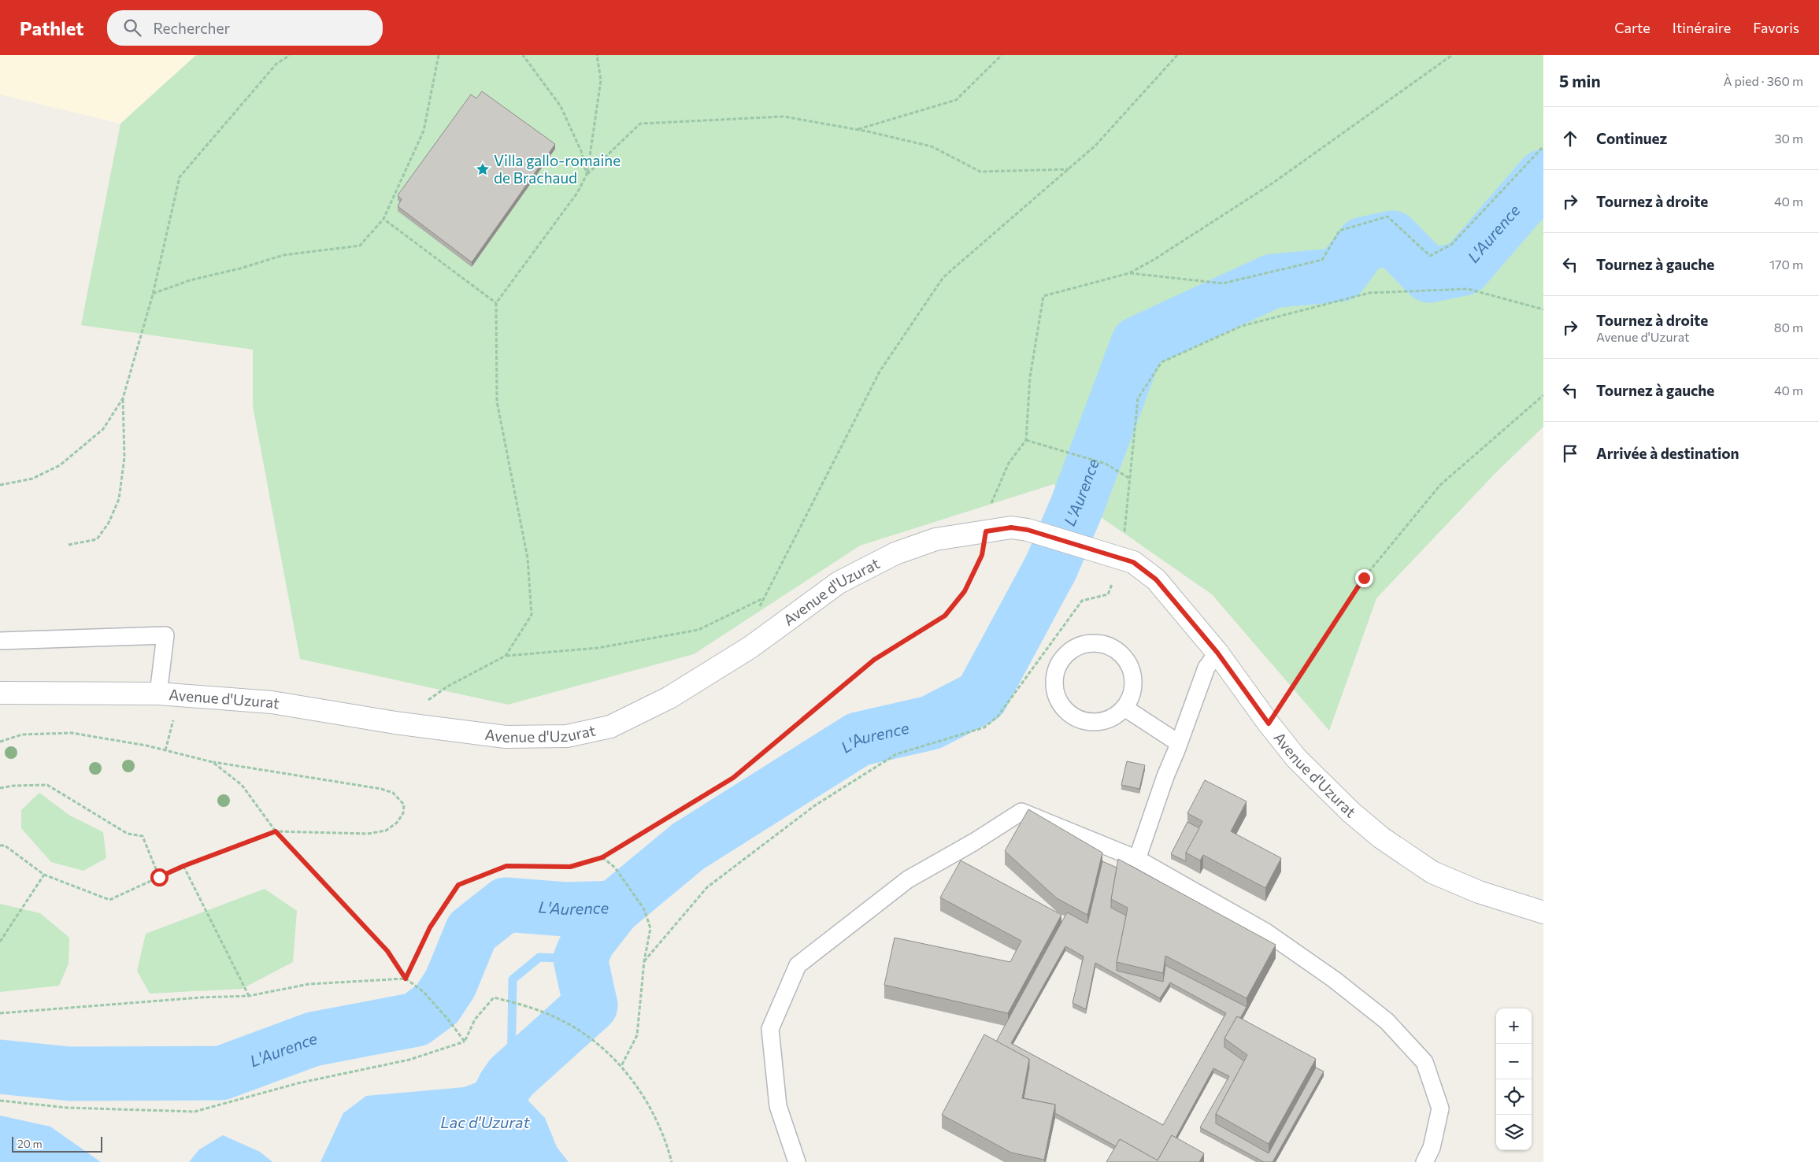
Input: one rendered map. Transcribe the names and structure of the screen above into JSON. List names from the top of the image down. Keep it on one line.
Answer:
{"streets":{"street":["Avenue d'Uzurat"]},"water":["L'Aurence","Lac d'Uzurat"],"places":{"place":["Villa gallo-romaine de Brachaud"]},"scale_bar":"20 m","page":{"header":"Pathlet","search":"Rechercher","nav":["Carte","Itinéraire","Favoris"],"heading":["5 min","À pied · 360 m"],"list":[["Continuez","30 m"],["Tournez à droite","40 m"],["Tournez à gauche","170 m"],["Tournez à droite","Avenue d'Uzurat","80 m"],["Tournez à gauche","40 m"],"Arrivée à destination"],"map_buttons":["+","−"],"scale":"20 m"}}
